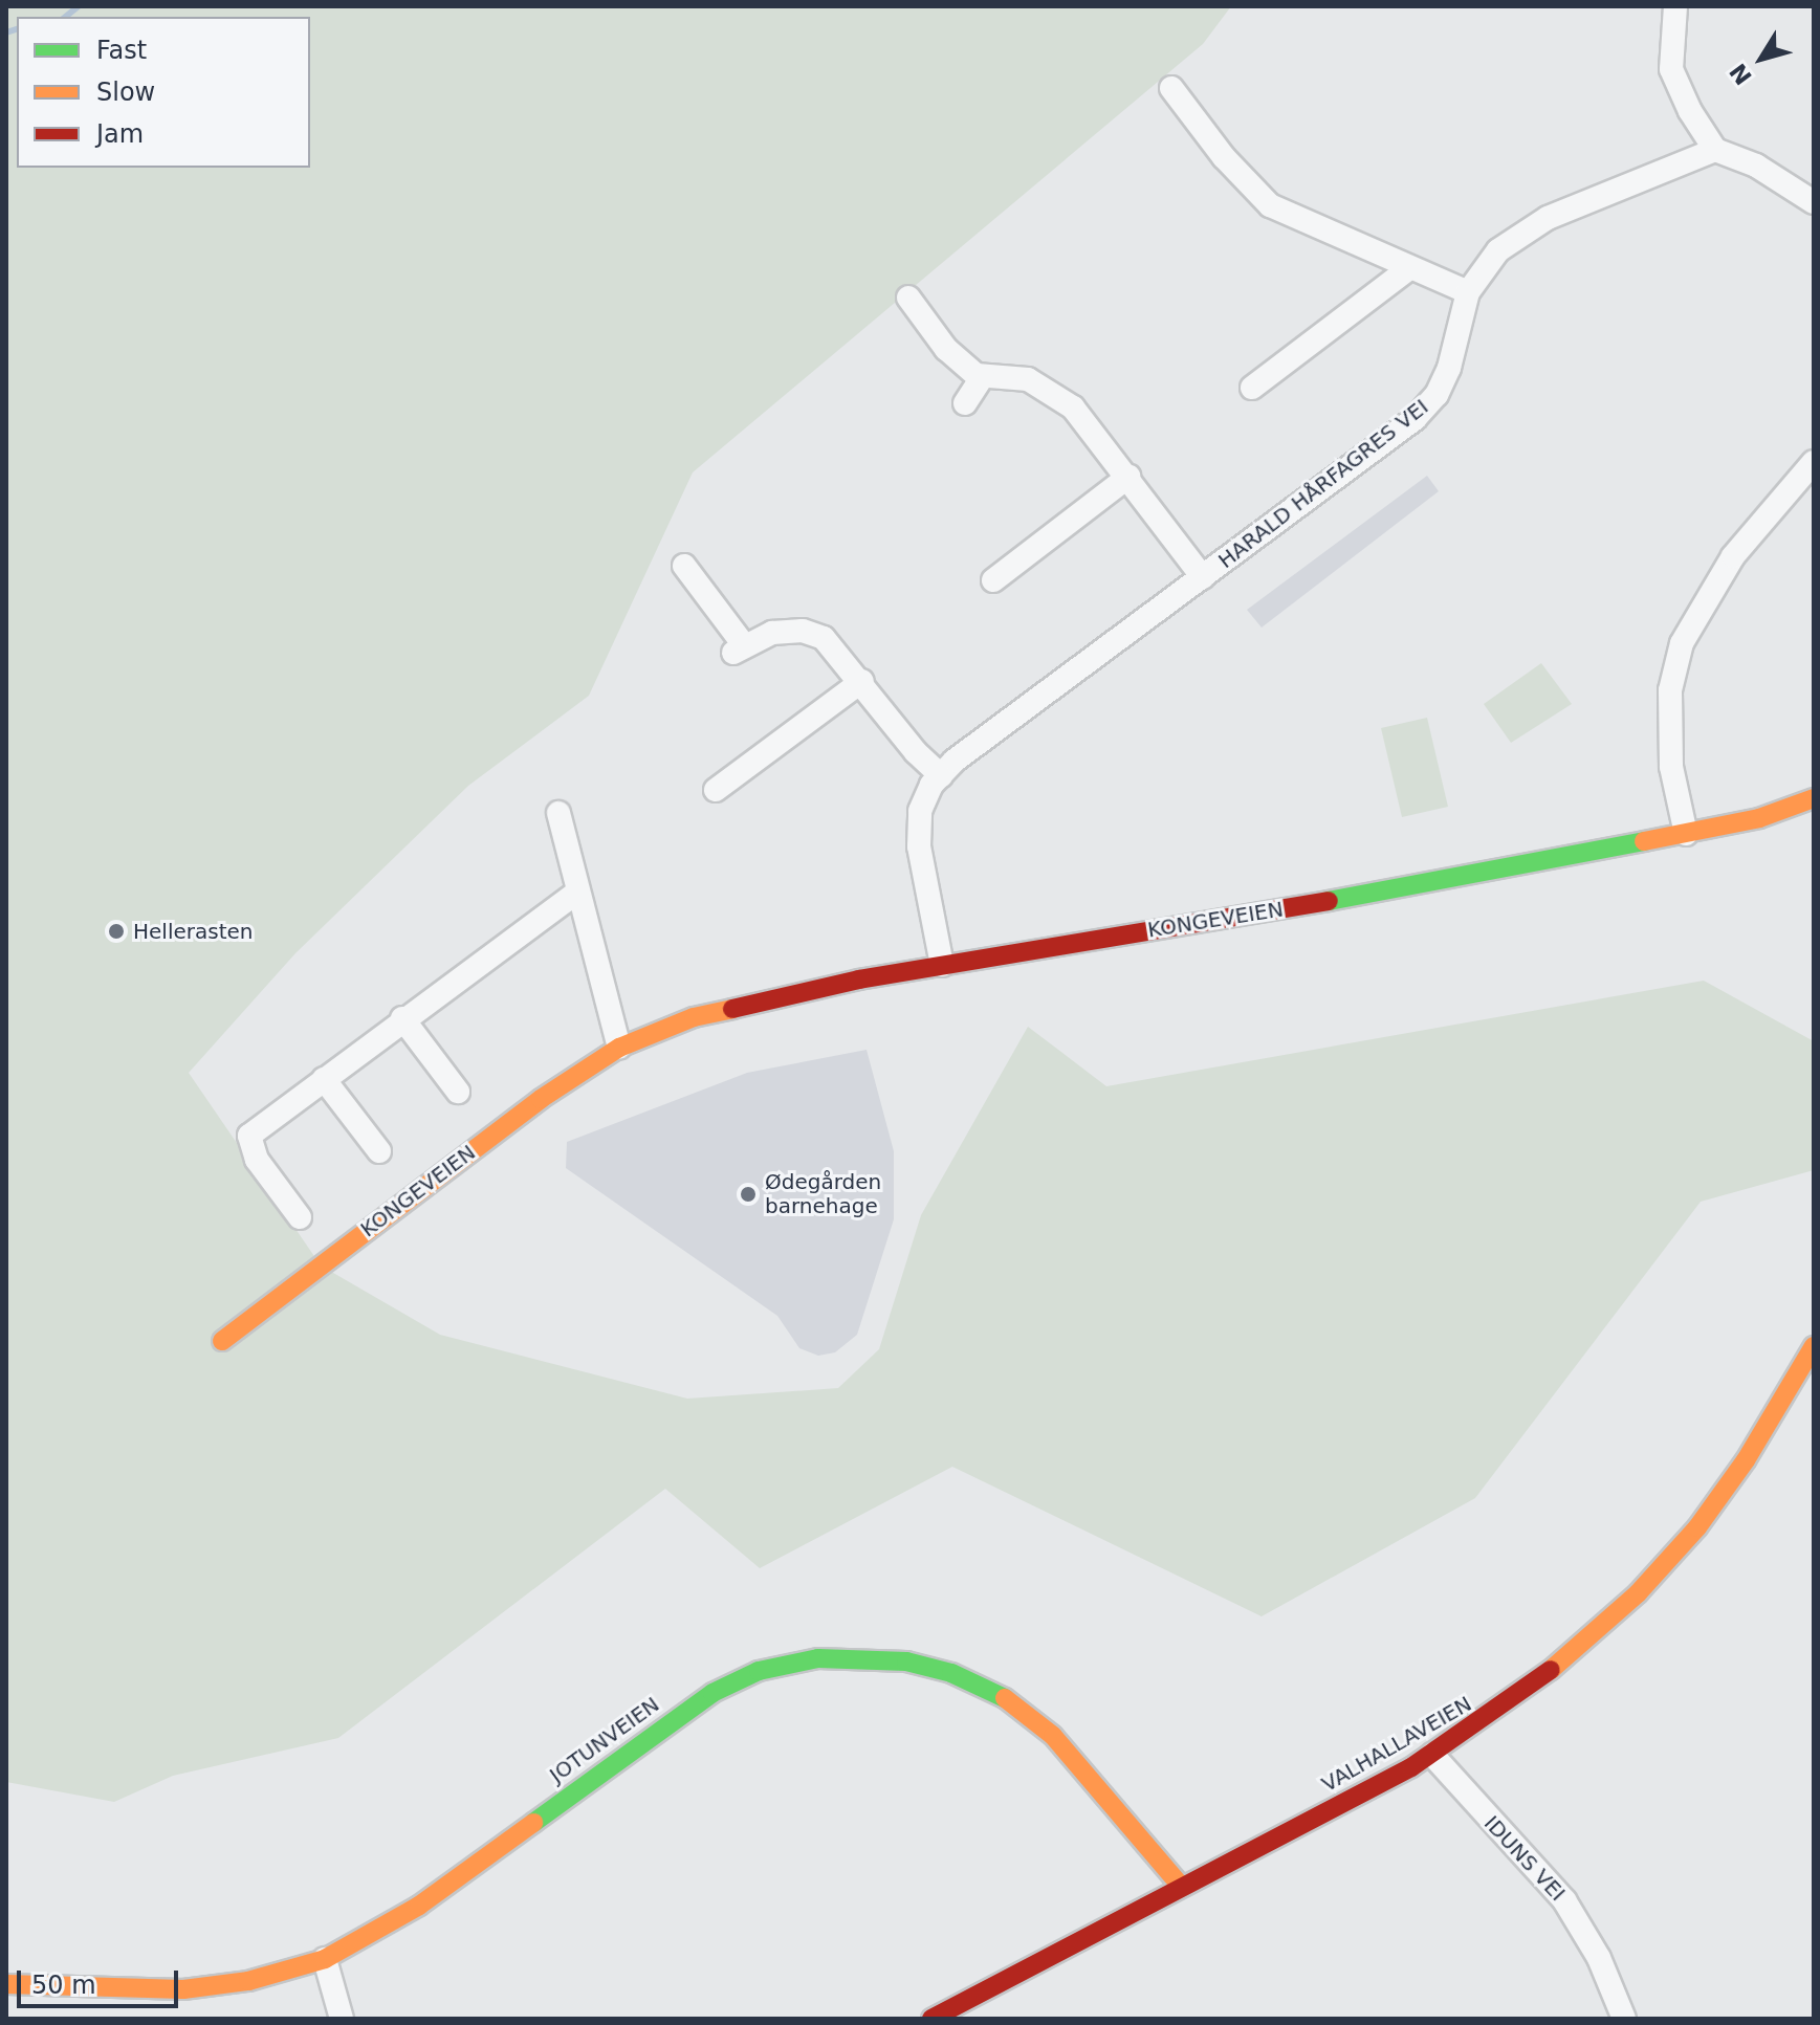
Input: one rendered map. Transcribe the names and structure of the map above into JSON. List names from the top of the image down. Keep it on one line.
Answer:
{"streets":{"street":["HARALD HÅRFAGRES VEI","KONGEVEIEN","JOTUNVEIEN","VALHALLAVEIEN","IDUNS VEI"]},"crossings":[["HARALD HÅRFAGRES VEI","KONGEVEIEN"],["JOTUNVEIEN","VALHALLAVEIEN"],["VALHALLAVEIEN","IDUNS VEI"]],"places":["Hellerasten","Ødegården barnehage"],"legend":["Fast","Slow","Jam"],"scale_bar":"50 m","north":"bottom left"}
